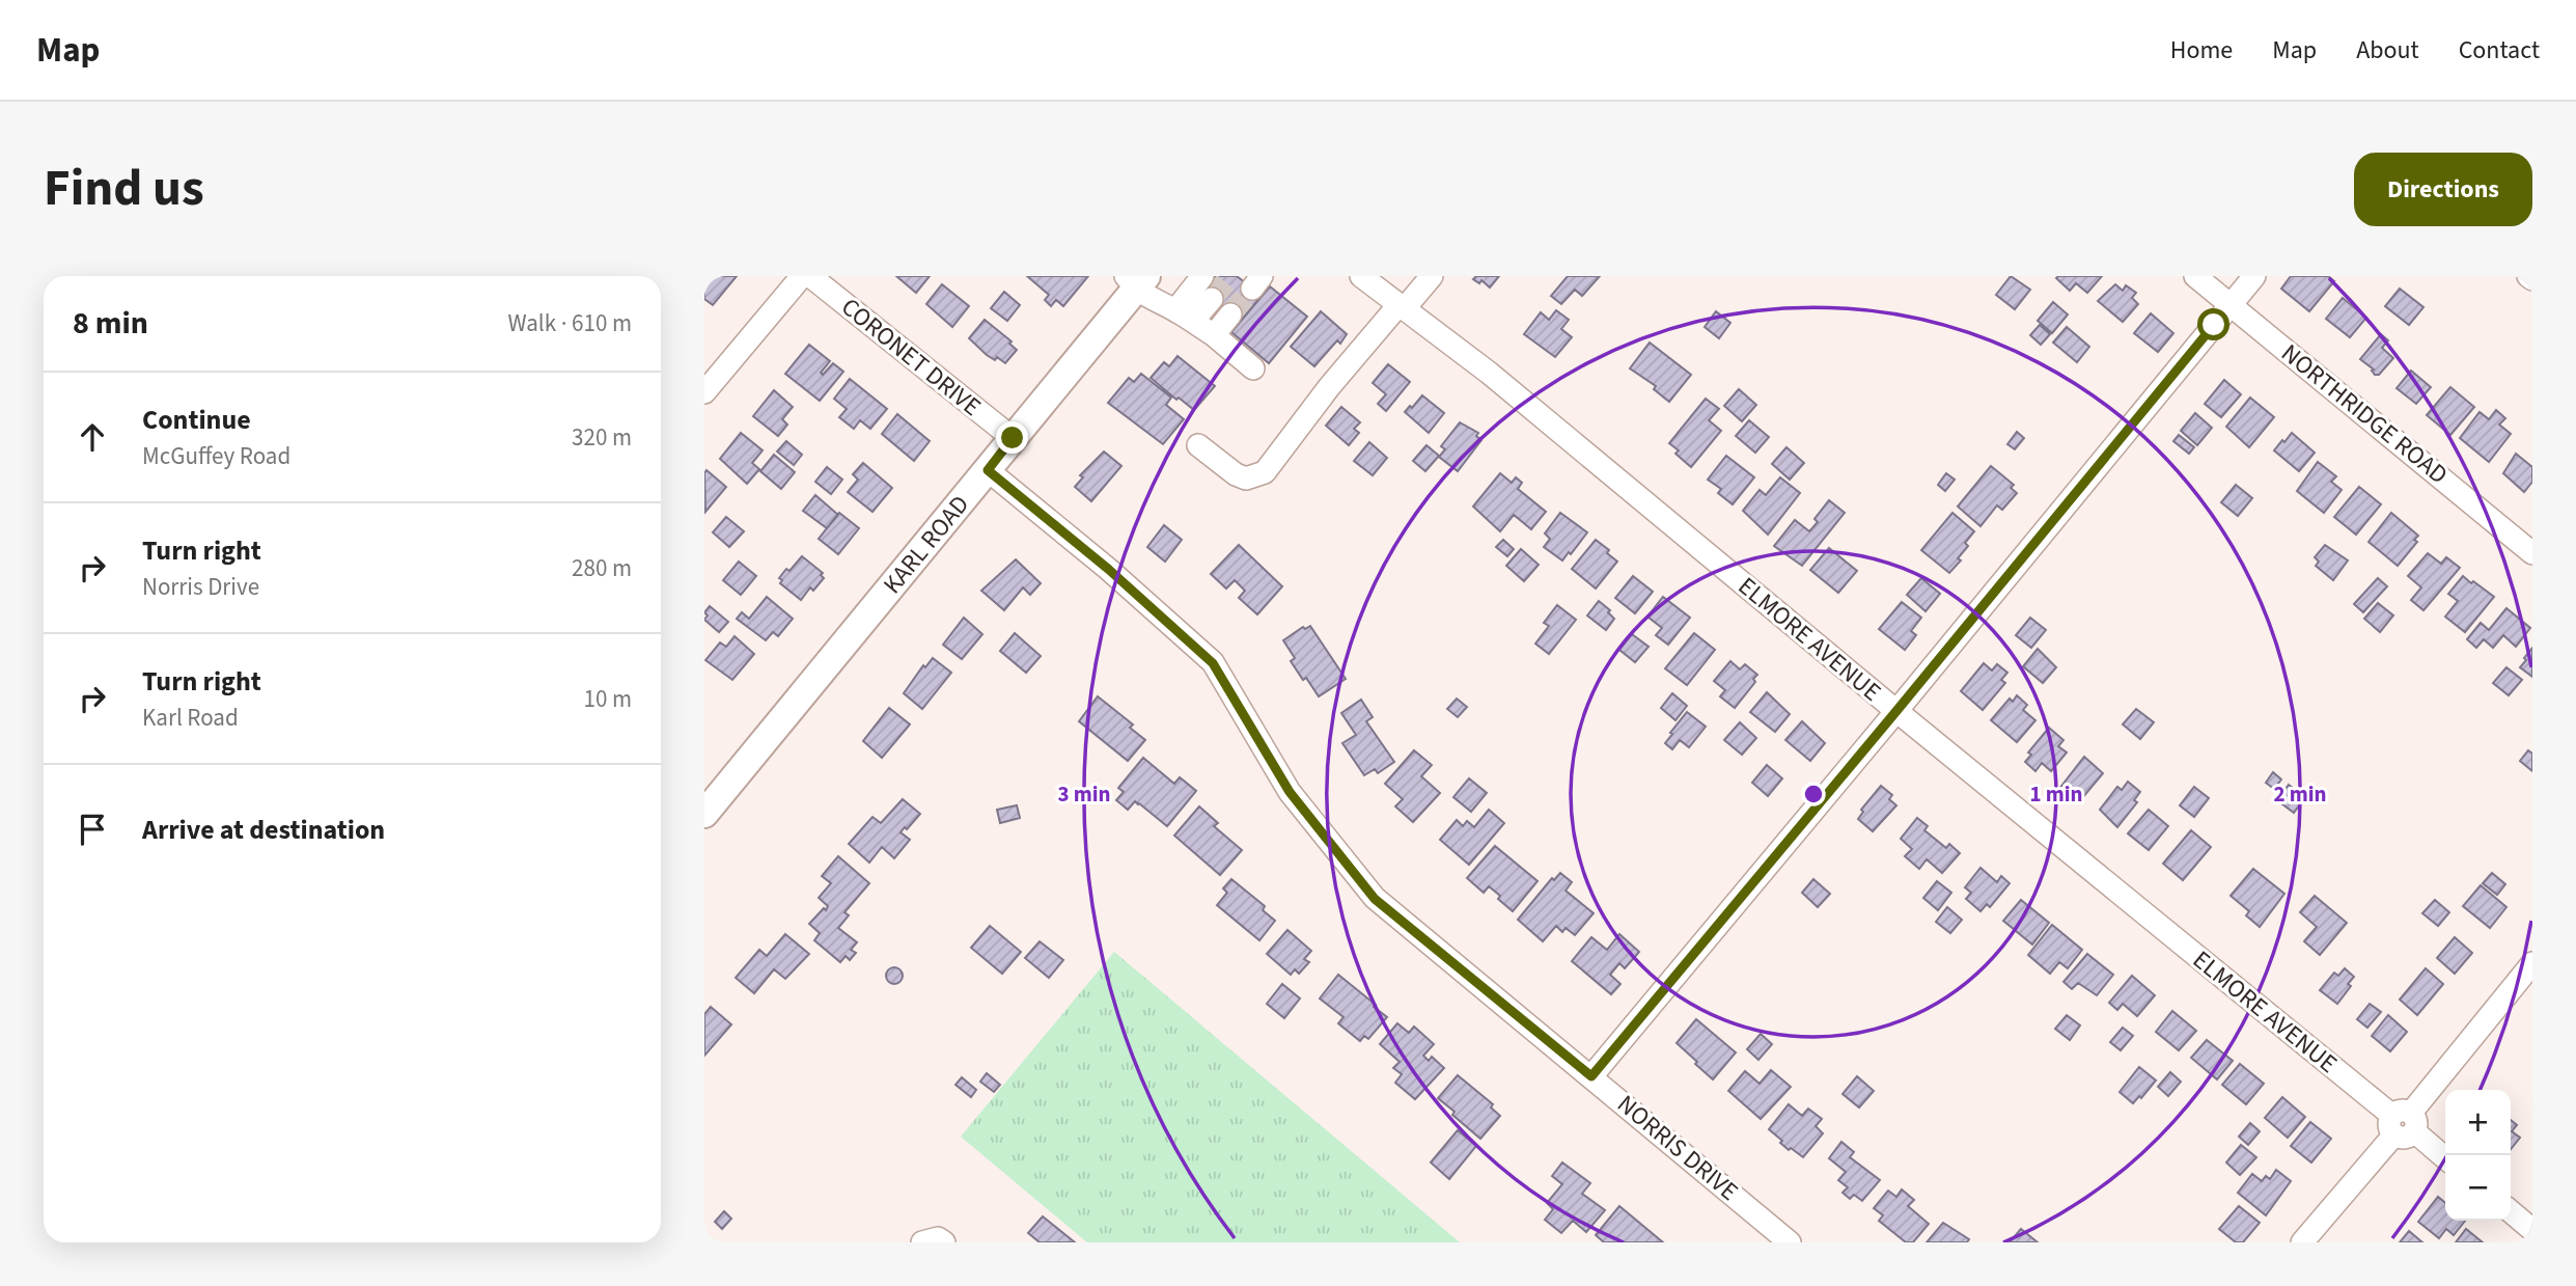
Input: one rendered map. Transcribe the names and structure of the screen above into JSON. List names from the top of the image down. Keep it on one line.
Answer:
{"streets":{"main road":["KARL ROAD"],"street":["CORONET DRIVE","NORTHRIDGE ROAD","ELMORE AVENUE","NORRIS DRIVE"]},"crossings":[["CORONET DRIVE","KARL ROAD"],["KARL ROAD","NORRIS DRIVE"]],"page":{"header":"Map","nav":["Home","Map","About","Contact"],"title":"Find us","buttons":"Directions","heading":["8 min","Walk · 610 m"],"list":[["Continue","McGuffey Road","320 m"],["Turn right","Norris Drive","280 m"],["Turn right","Karl Road","10 m"],"Arrive at destination"],"map_buttons":["+","−"]},"rings":["1 min","2 min","3 min"]}
